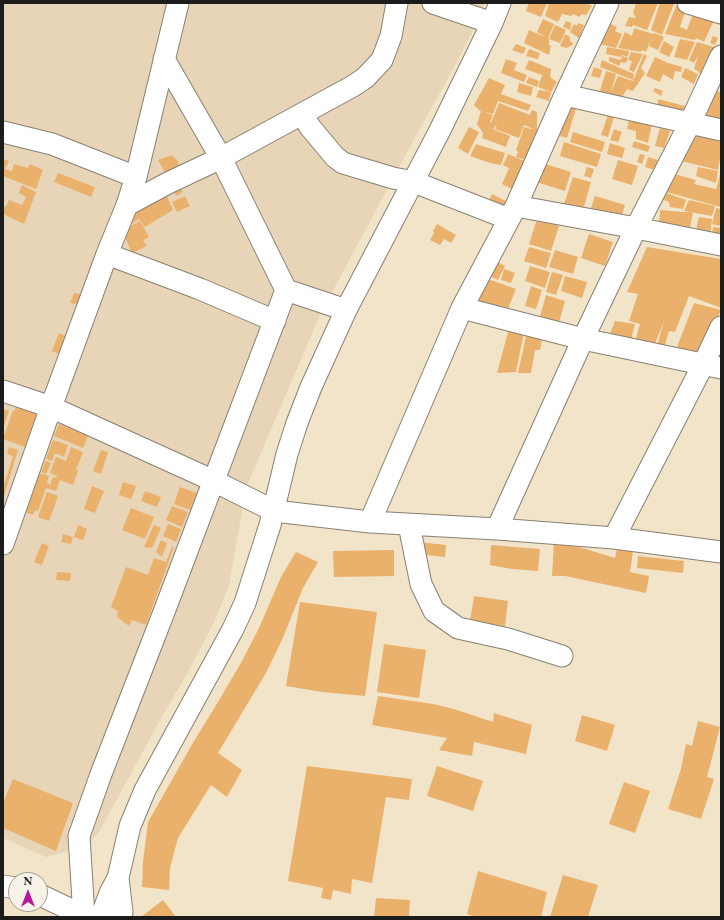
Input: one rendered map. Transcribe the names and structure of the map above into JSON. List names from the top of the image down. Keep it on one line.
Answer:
{"north":"top"}
